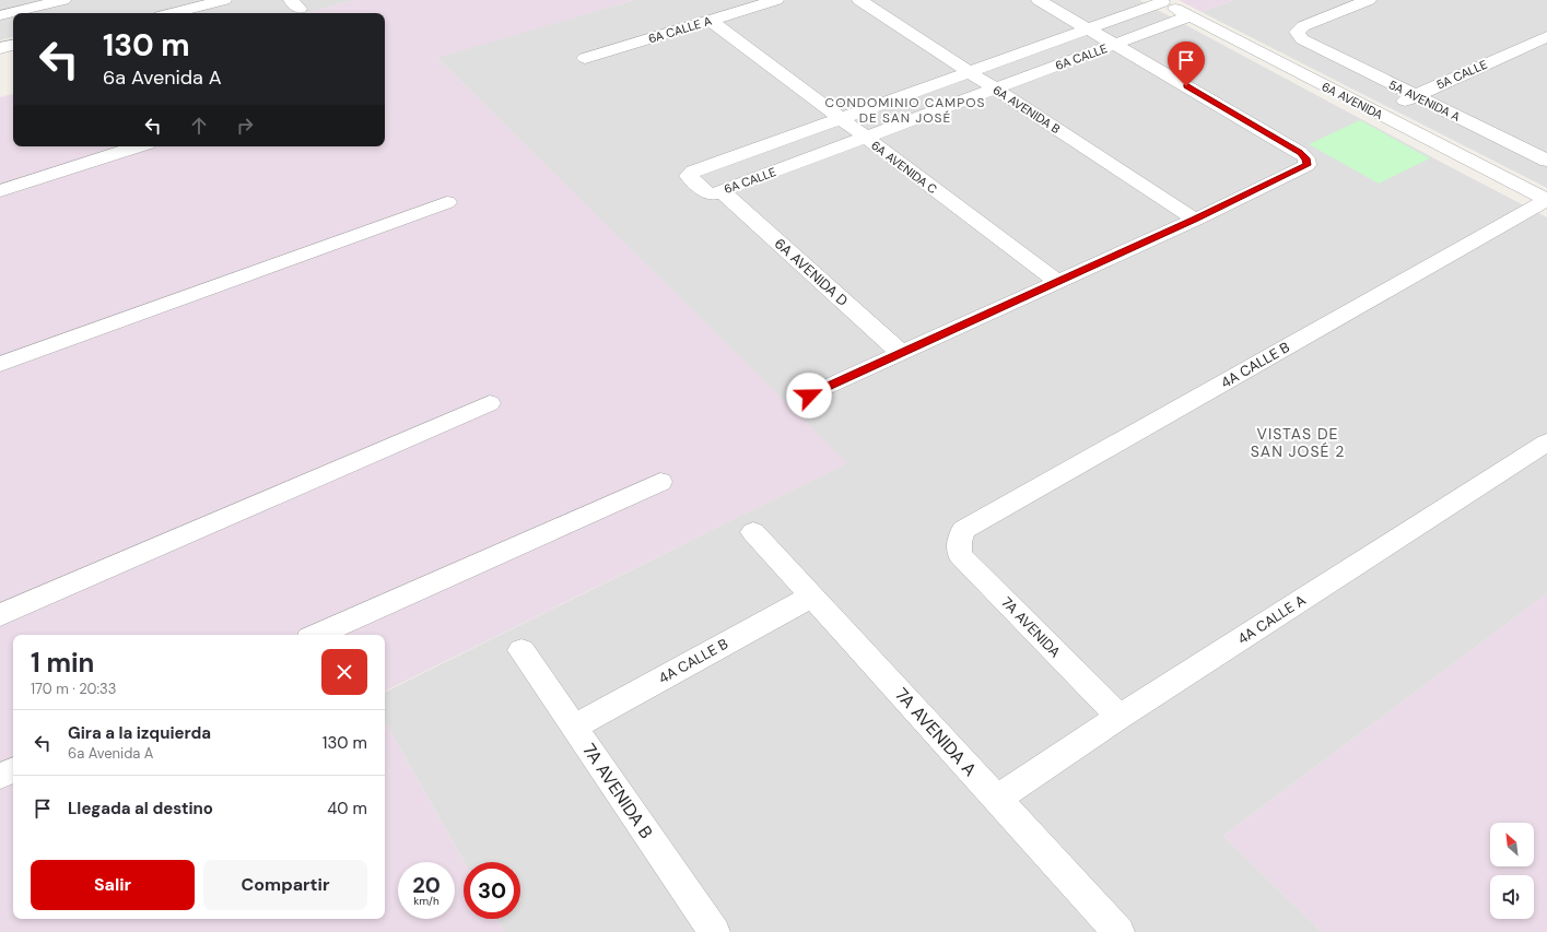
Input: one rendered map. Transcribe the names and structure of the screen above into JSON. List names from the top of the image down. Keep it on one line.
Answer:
{"streets":{"street":["6A CALLE A","6A CALLE","5A CALLE","6A AVENIDA","5A AVENIDA A","6A AVENIDA B","6A AVENIDA C","6A AVENIDA D","4A CALLE B","4A CALLE A","7A AVENIDA","7A AVENIDA A","7A AVENIDA B"]},"crossings":[["6A CALLE A","6A AVENIDA C"],["6A CALLE","6A AVENIDA"],["6A CALLE","6A AVENIDA B"],["6A CALLE","6A AVENIDA C"],["6A CALLE","6A AVENIDA D"],["5A CALLE","6A AVENIDA"],["5A CALLE","5A AVENIDA A"],["6A AVENIDA","4A CALLE B"],["4A CALLE B","7A AVENIDA"],["4A CALLE B","7A AVENIDA A"],["4A CALLE B","7A AVENIDA B"],["4A CALLE A","7A AVENIDA"],["4A CALLE A","7A AVENIDA A"]],"districts":["CONDOMINIO CAMPOS DE SAN JOSÉ","VISTAS DE SAN JOSÉ 2"],"north":"top left","page":{"turn":["130 m","6a Avenida A"],"heading":["1 min","170 m · 20:33"],"list":[{"name":"Gira a la izquierda","note":"6a Avenida A","value":"130 m"},{"name":"Llegada al destino","value":"40 m"}],"buttons":["Salir","Compartir"],"speed":"20 km/h","limit":"30"}}
